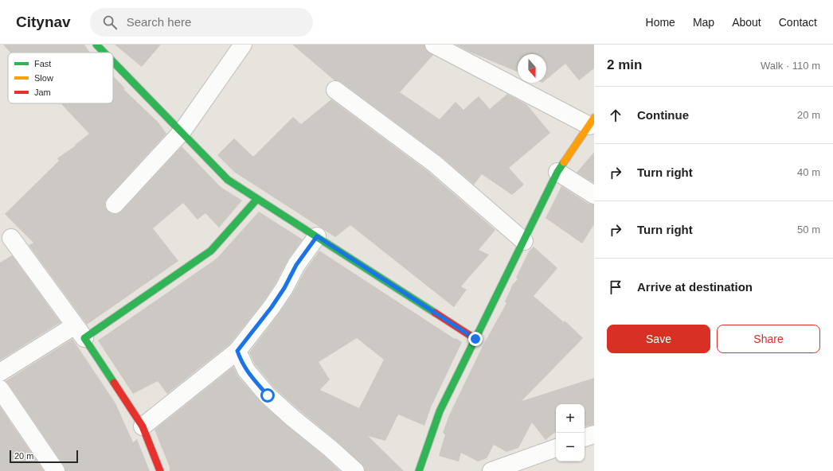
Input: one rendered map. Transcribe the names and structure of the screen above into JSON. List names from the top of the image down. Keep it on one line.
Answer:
{"legend":["Fast","Slow","Jam"],"scale_bar":"20 m","north":"bottom","page":{"header":"Citynav","search":"Search here","nav":["Home","Map","About","Contact"],"heading":["2 min","Walk · 110 m"],"list":[["Continue","20 m"],["Turn right","40 m"],["Turn right","50 m"],"Arrive at destination"],"buttons":["Save","Share"],"map_buttons":["+","−"],"scale":"20 m"}}
